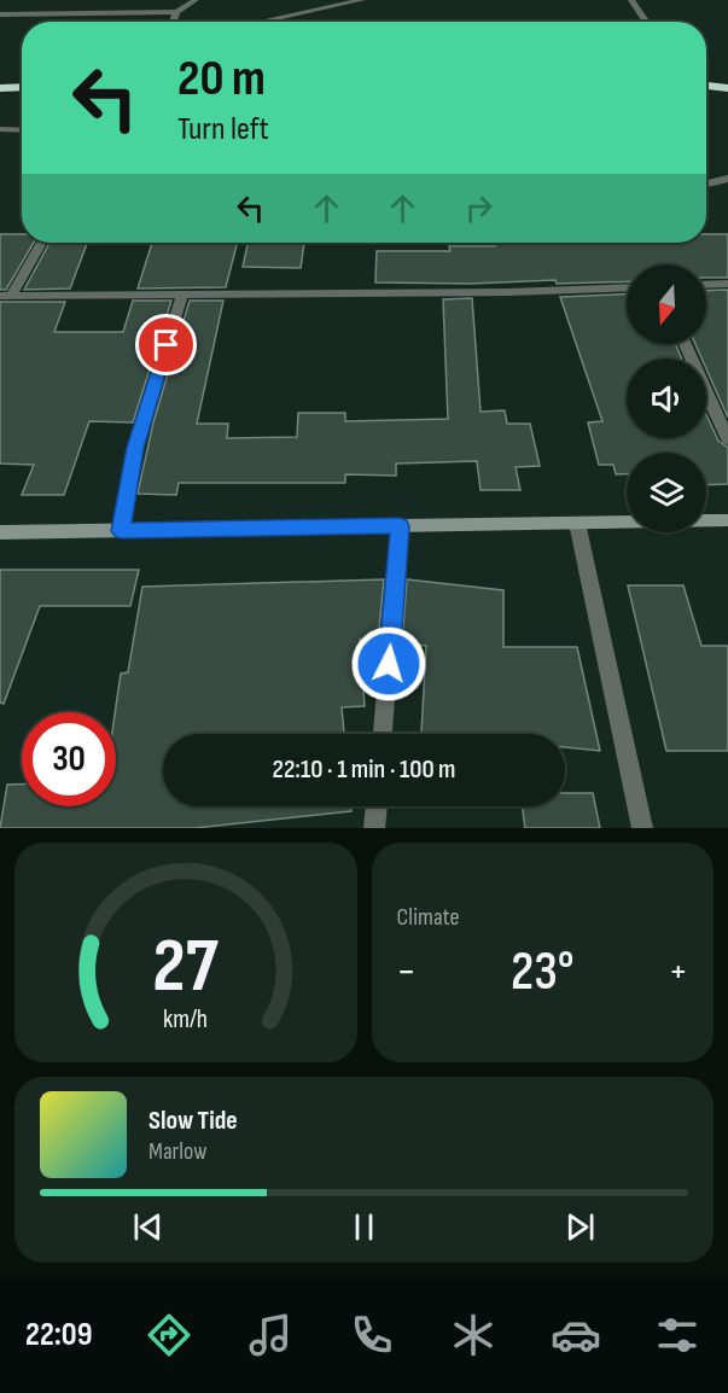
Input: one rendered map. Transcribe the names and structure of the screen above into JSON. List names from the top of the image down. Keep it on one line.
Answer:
{"north":"bottom","page":{"turn":["20 m","Turn left"],"limit":"30","trip":"22:10 · 1 min · 100 m","tile":"Climate","heat":["−","23°","+"],"song":["Slow Tide","Marlow"],"tabs":"22:09","gauge":["27","km/h"]}}
